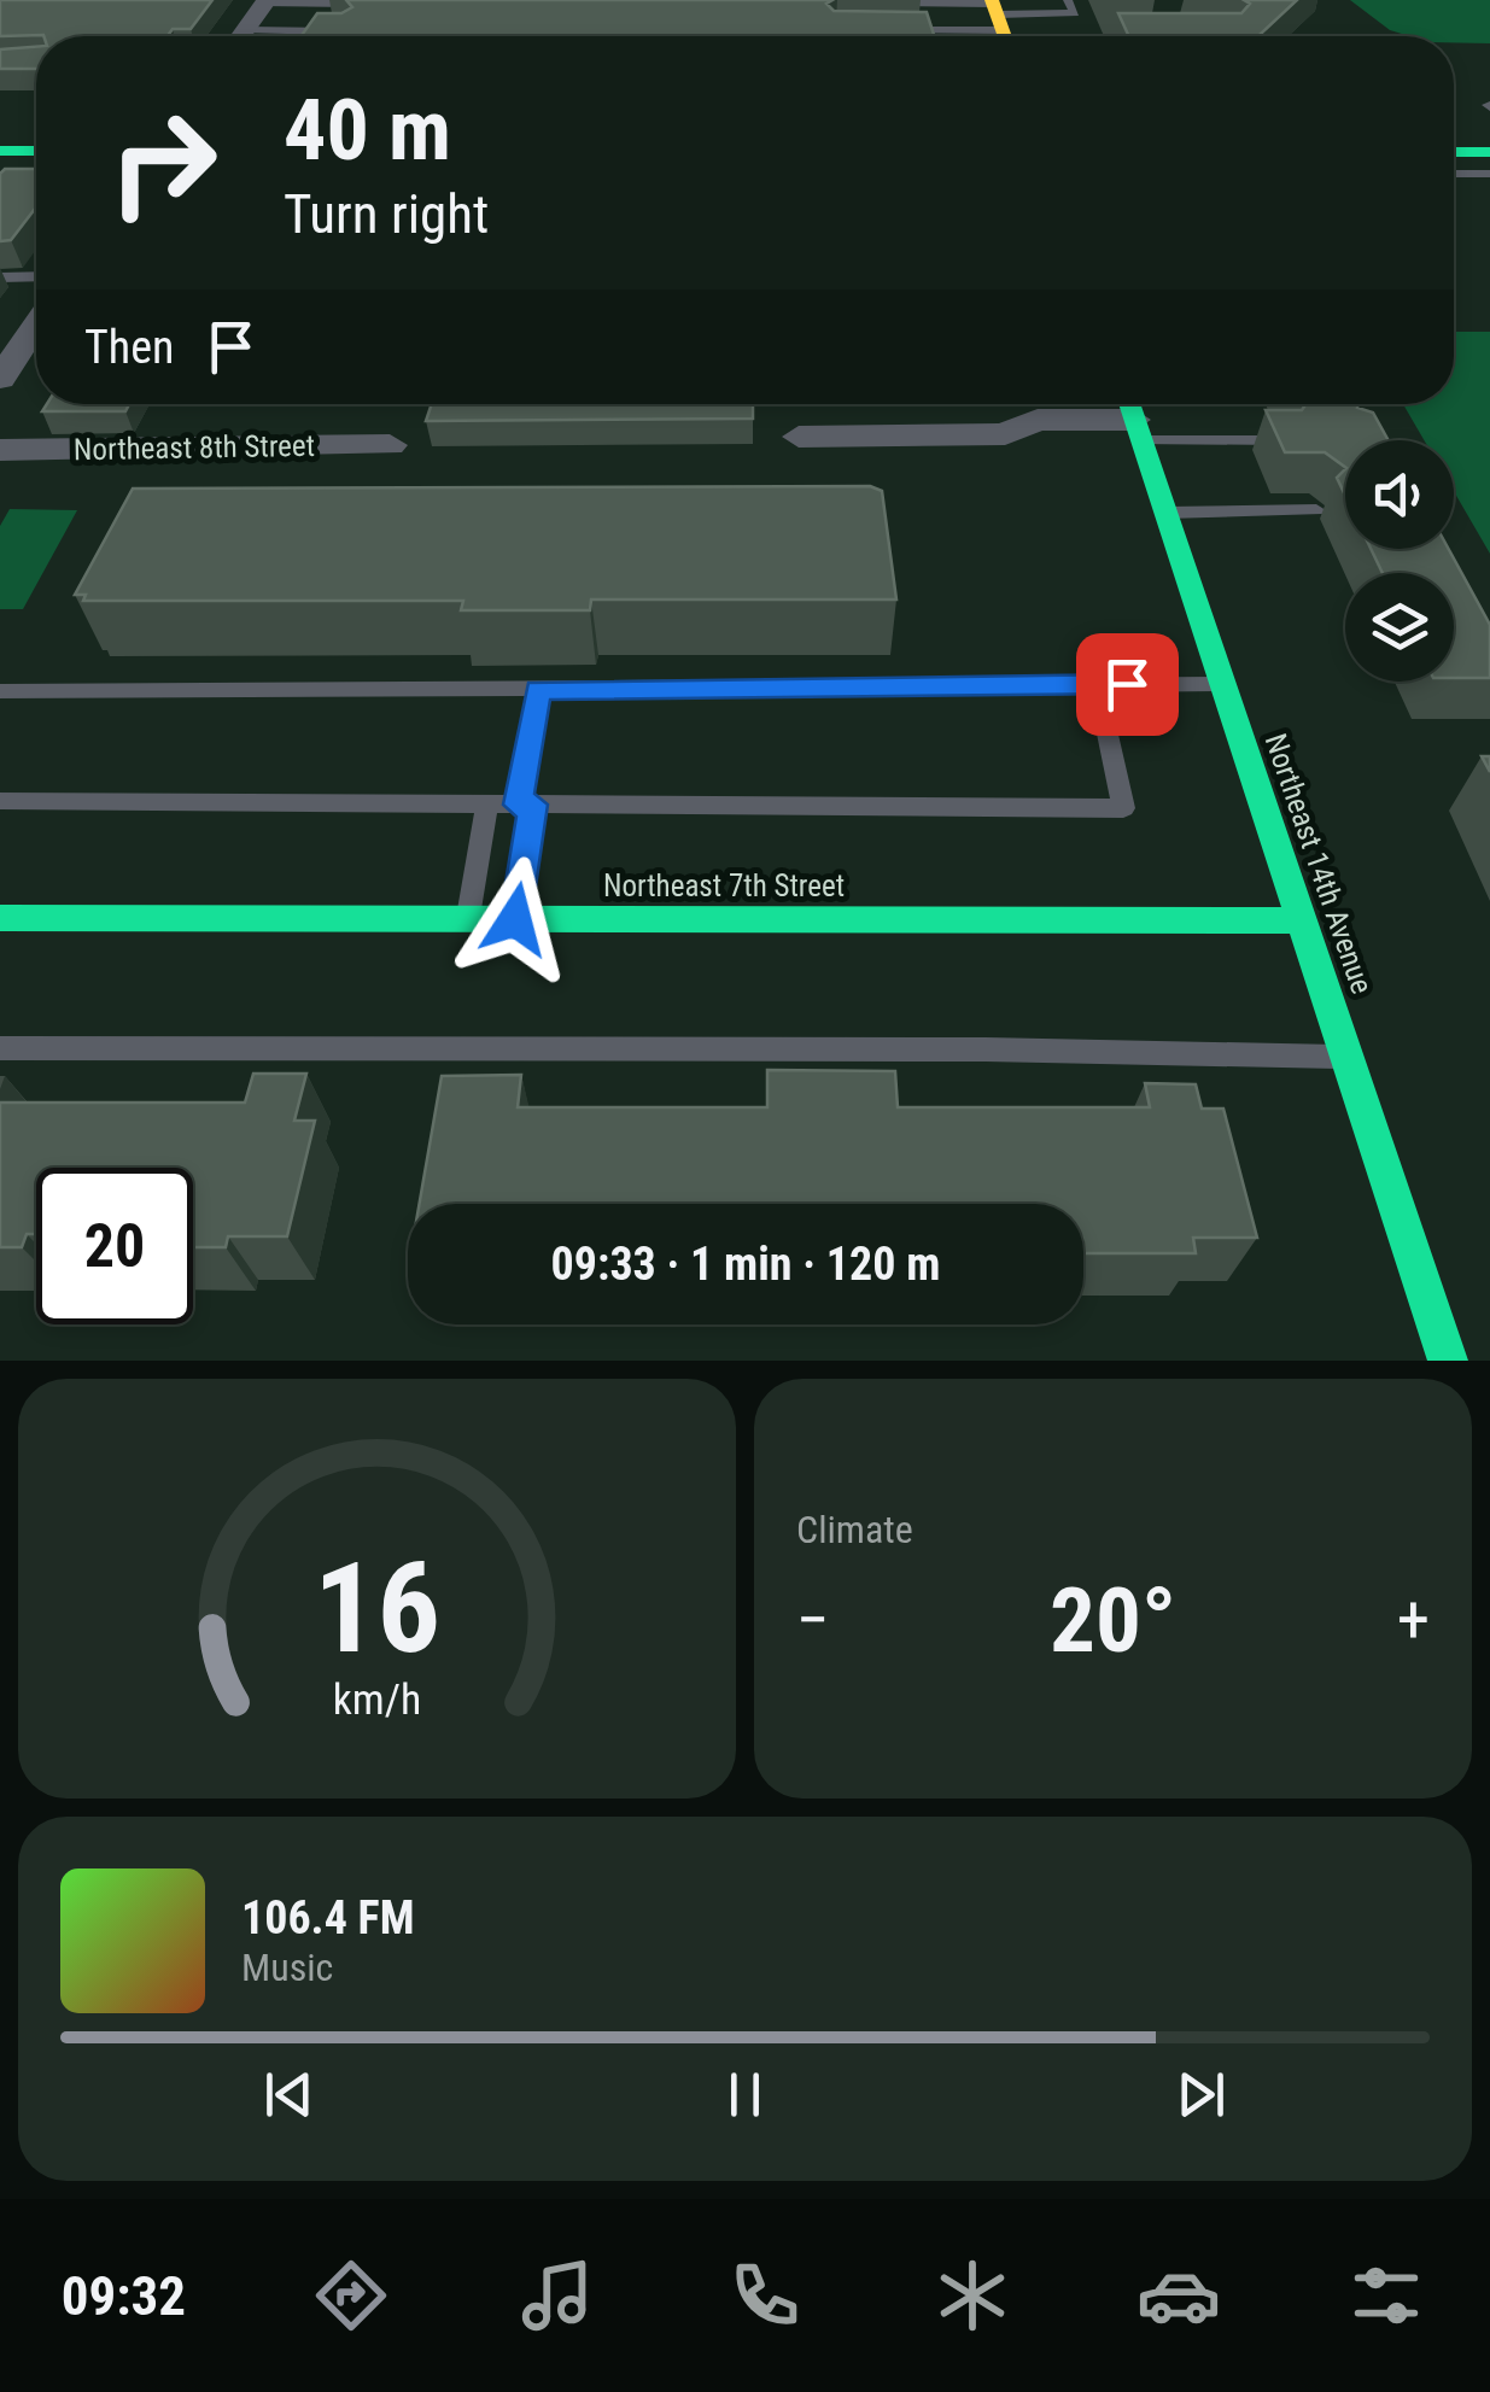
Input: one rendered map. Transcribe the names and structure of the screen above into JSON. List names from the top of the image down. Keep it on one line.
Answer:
{"streets":{"street":["Northeast 8th Street","Northeast 14th Avenue","Northeast 7th Street"]},"crossings":[["Northeast 14th Avenue","Northeast 7th Street"]],"page":{"turn":["40 m","Turn right"],"then":"Then","limit":"20","trip":"09:33 · 1 min · 120 m","tile":"Climate","heat":["−","20°","+"],"song":["106.4 FM","Music"],"tabs":"09:32","gauge":["16","km/h"]}}
